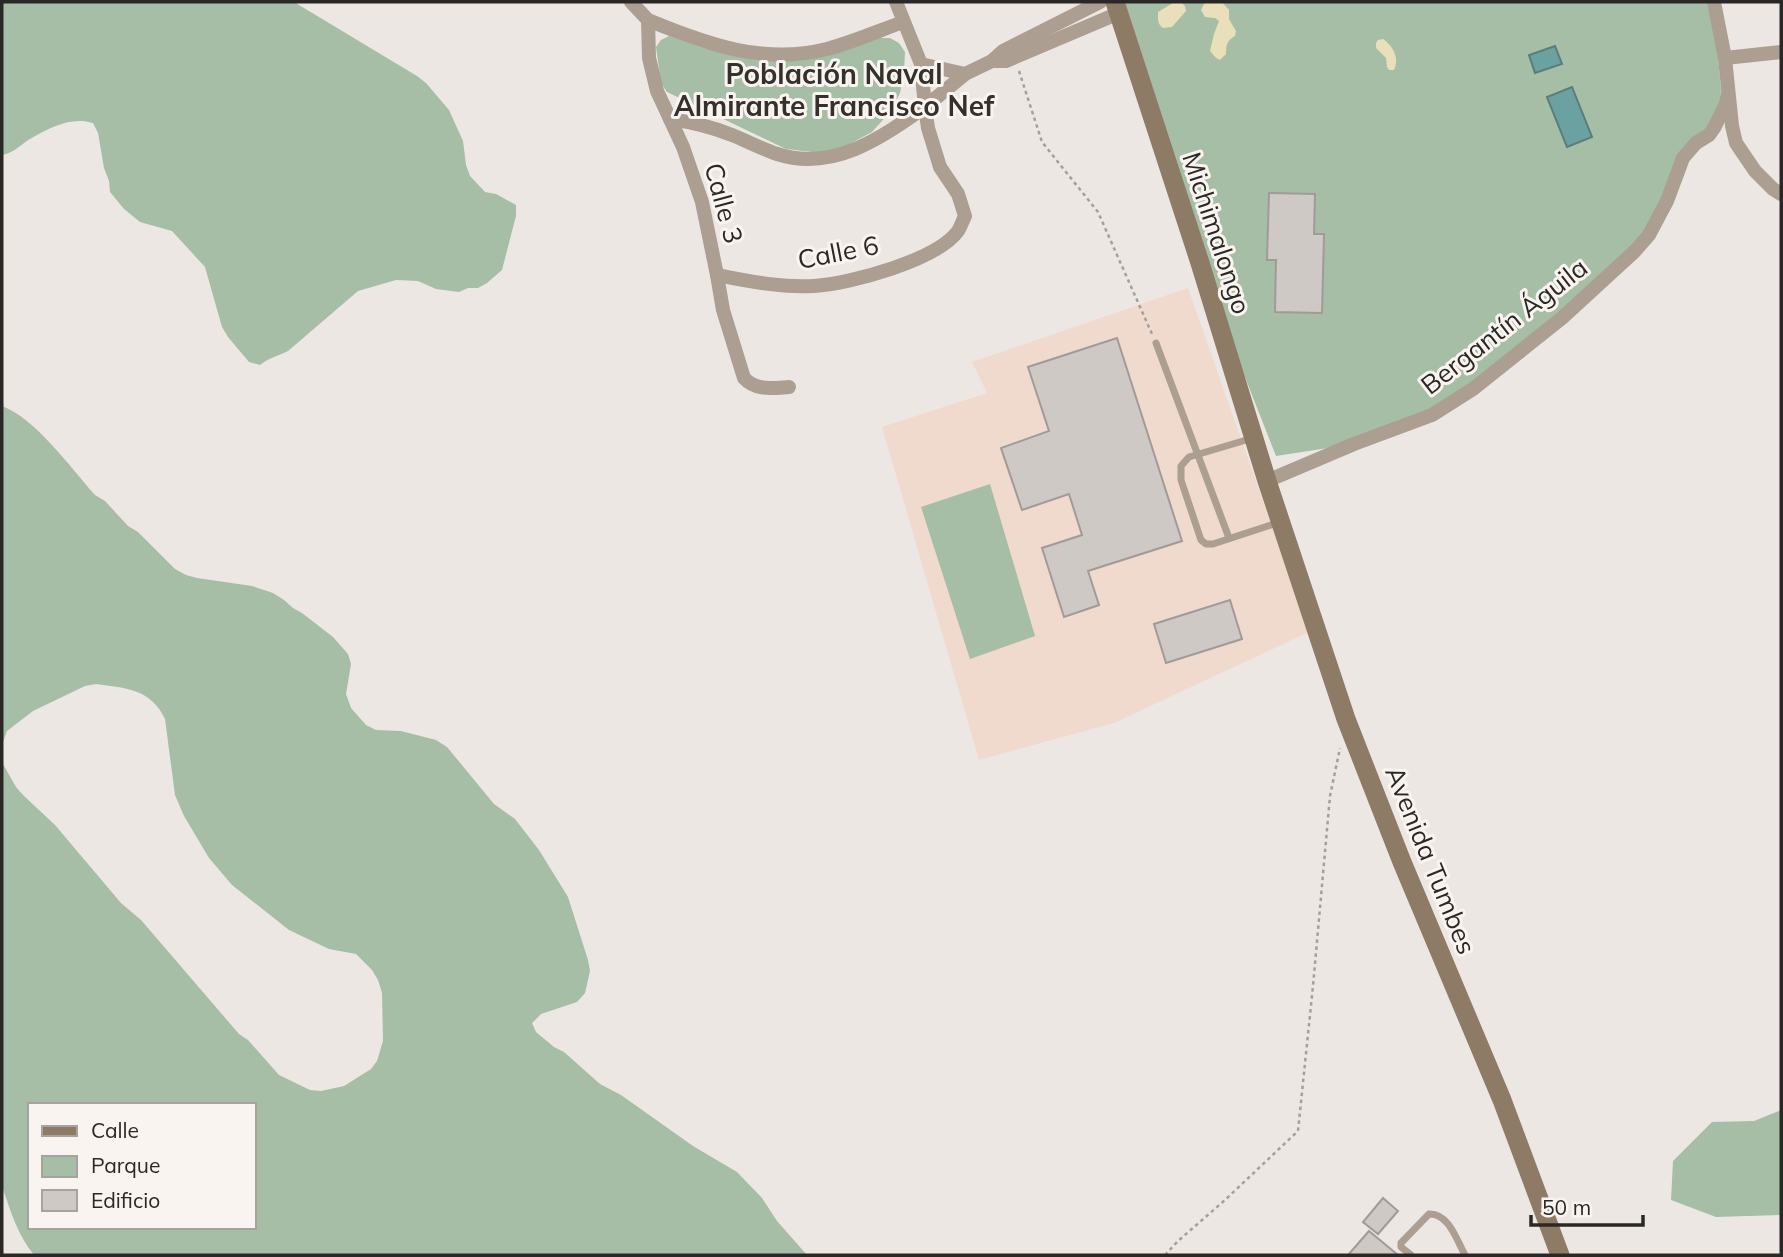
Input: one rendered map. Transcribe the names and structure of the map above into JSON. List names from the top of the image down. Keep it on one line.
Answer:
{"streets":{"main road":["Michimalongo","Avenida Tumbes"],"street":["Calle 3","Calle 6","Bergantín Águila"]},"crossings":[["Calle 3","Calle 6"],["Michimalongo","Bergantín Águila"],["Michimalongo","Avenida Tumbes"],["Bergantín Águila","Avenida Tumbes"]],"districts":["Población Naval Almirante Francisco Nef"],"legend":["Calle","Parque","Edificio"],"scale_bar":"50 m"}
